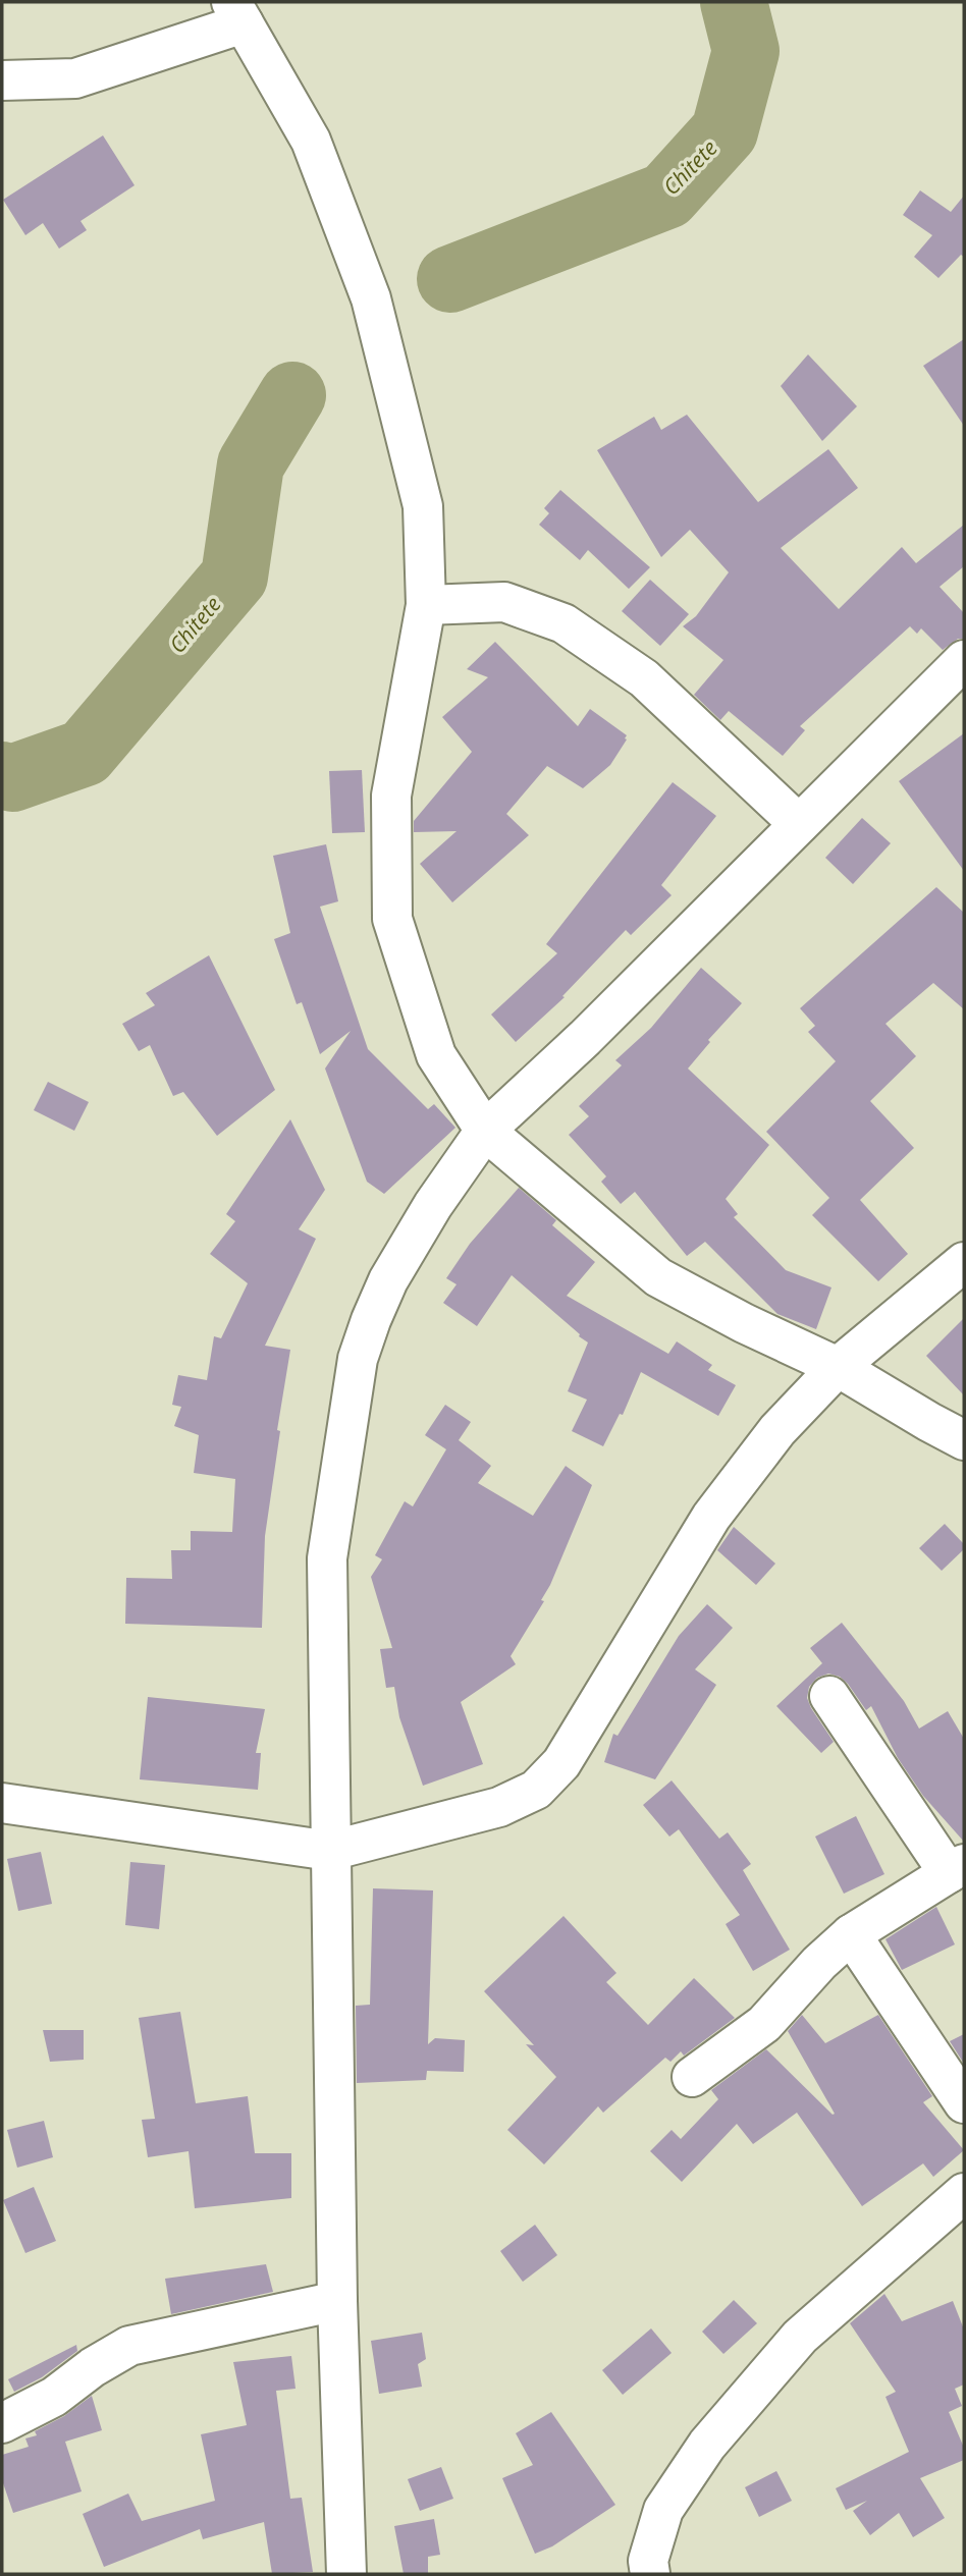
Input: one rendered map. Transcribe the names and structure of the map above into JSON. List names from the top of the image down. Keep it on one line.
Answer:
{"water":["Chitete"]}
